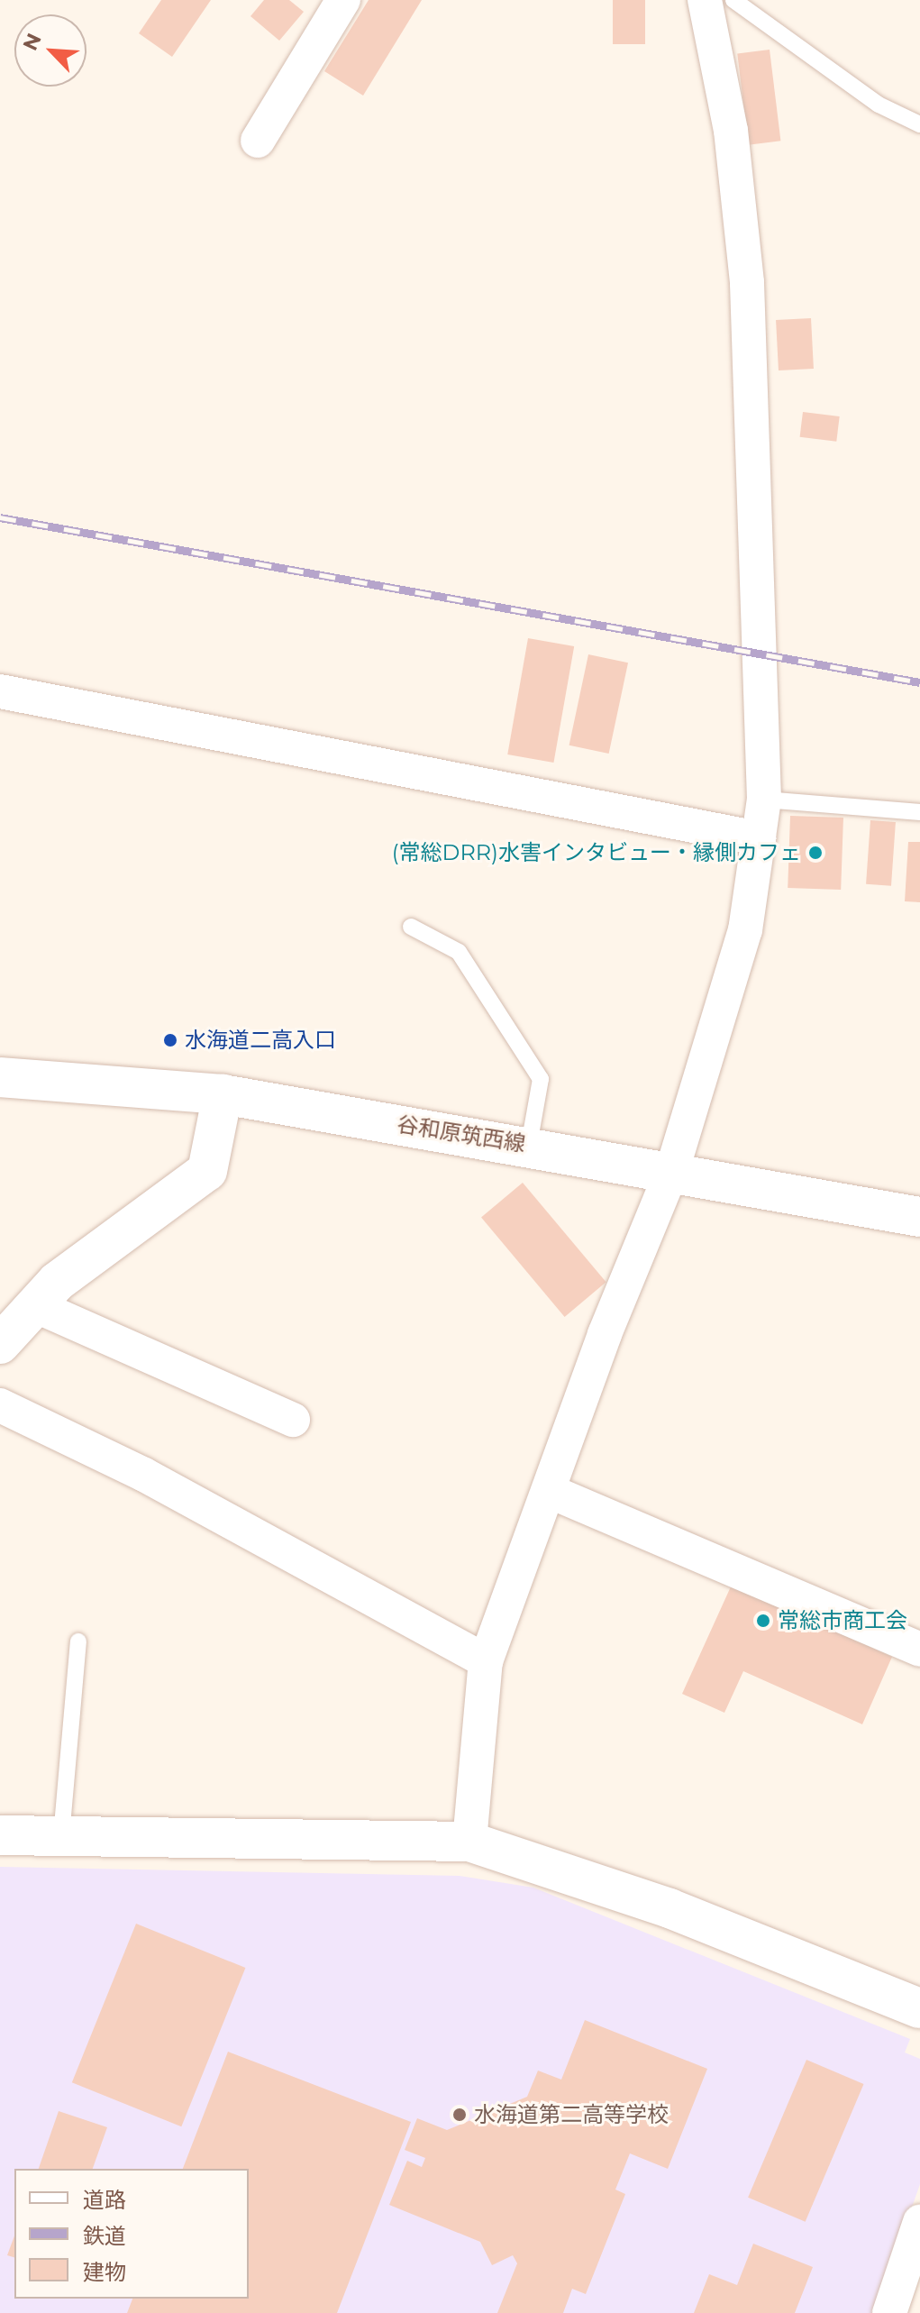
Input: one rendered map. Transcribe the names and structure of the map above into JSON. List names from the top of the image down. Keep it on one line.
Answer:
{"streets":{"street":["谷和原筑西線"]},"places":["(常総DRR)水害インタビュー・縁側カフェ","水海道二高入口","常総市商工会","水海道第二高等学校"],"legend":["道路","鉄道","建物"],"north":"top left"}
